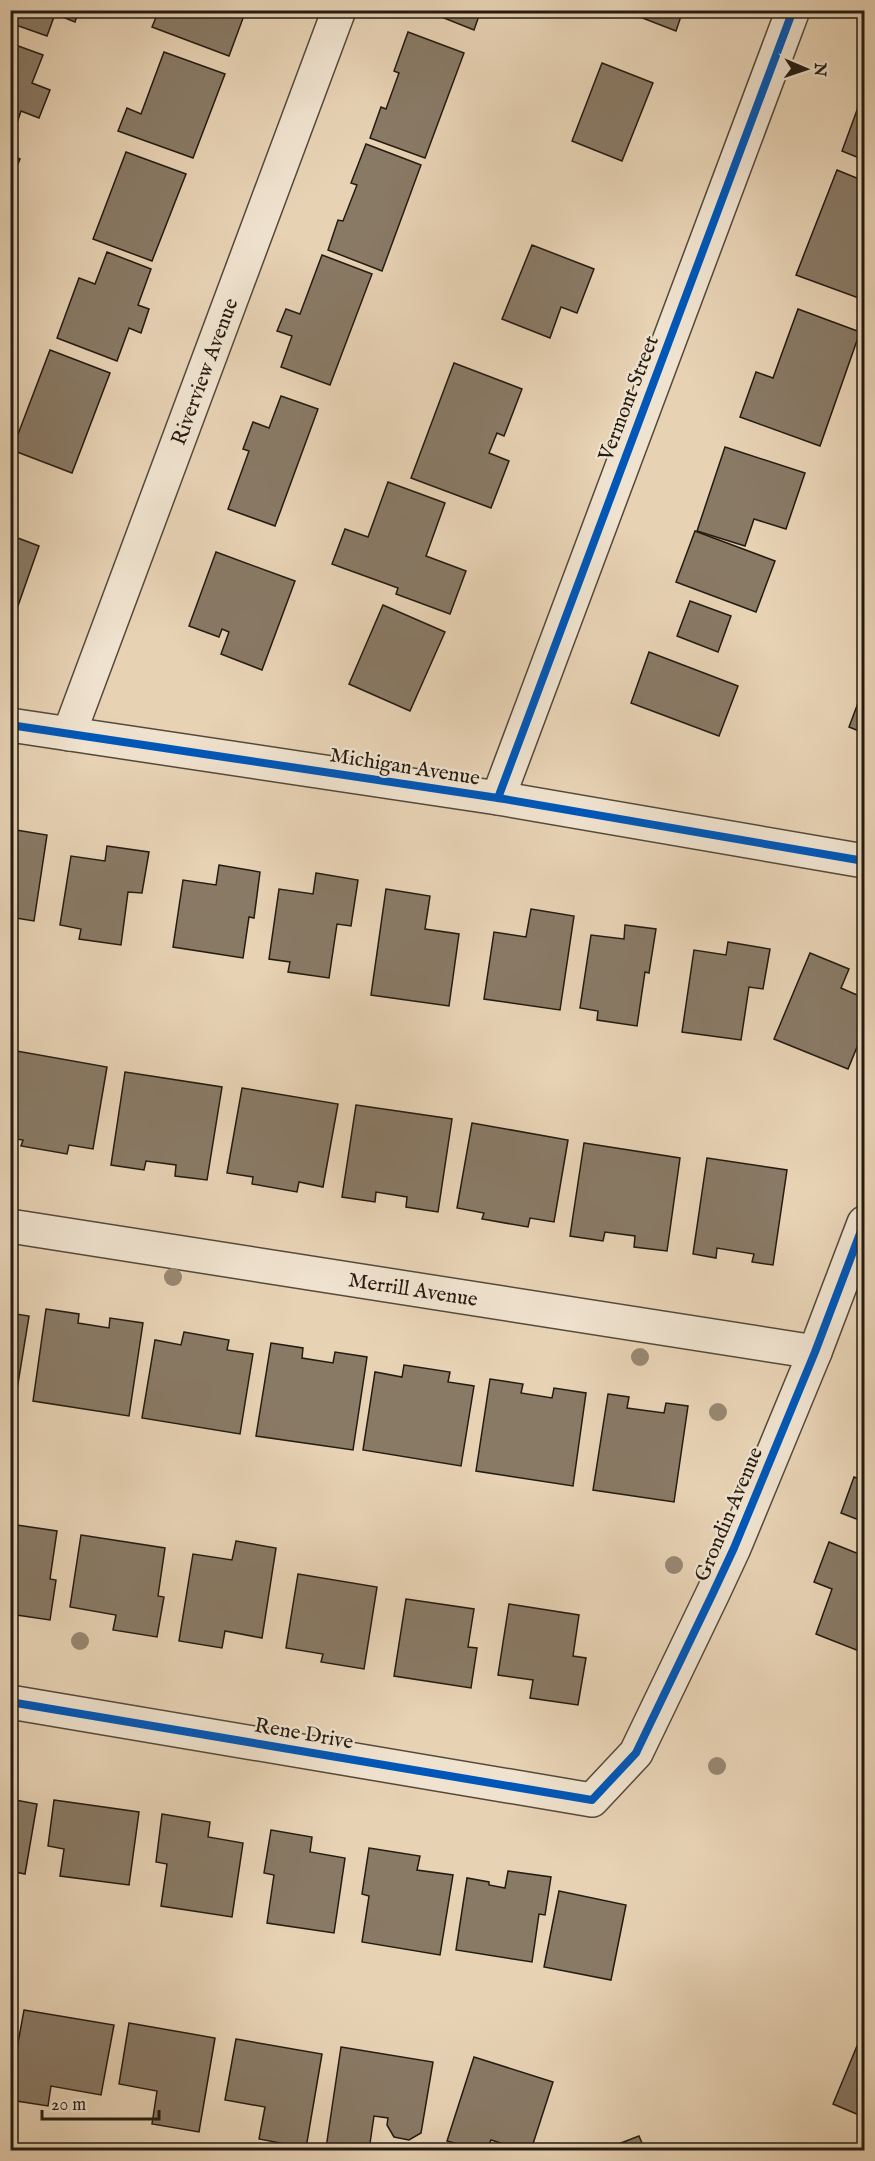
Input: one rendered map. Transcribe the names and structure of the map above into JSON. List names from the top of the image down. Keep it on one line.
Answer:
{"streets":{"street":["Riverview Avenue","Vermont Street","Michigan Avenue","Merrill Avenue","Grondin Avenue","Rene Drive"]},"crossings":[["Riverview Avenue","Michigan Avenue"],["Vermont Street","Michigan Avenue"],["Merrill Avenue","Grondin Avenue"],["Grondin Avenue","Rene Drive"]],"scale_bar":"20 m","north":"right"}
